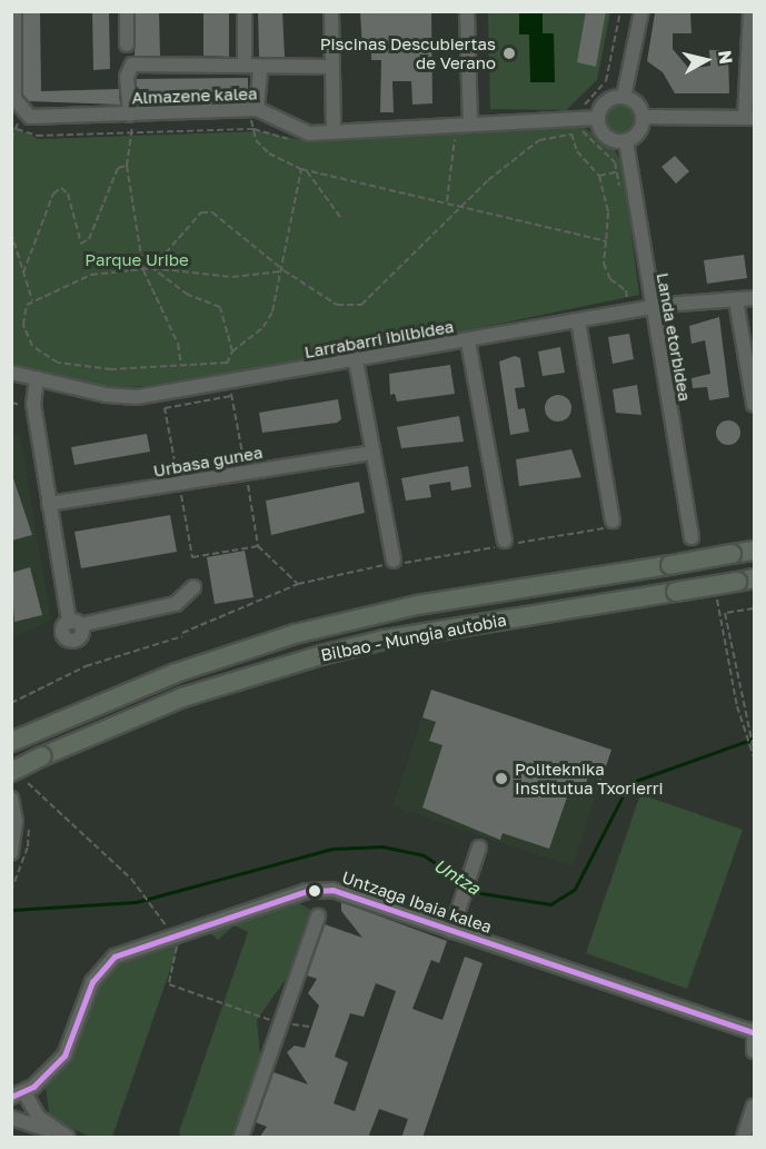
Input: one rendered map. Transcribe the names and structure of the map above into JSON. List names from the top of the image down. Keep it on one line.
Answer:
{"streets":{"highway":["Bilbao - Mungia autobia"],"street":["Almazene kalea","Landa etorbidea","Larrabarri ibilbidea","Urbasa gunea","Untzaga Ibaia kalea"]},"crossings":[["Almazene kalea","Landa etorbidea"],["Landa etorbidea","Larrabarri ibilbidea"]],"water":["Untza"],"parks":["Parque Uribe"],"places":["Piscinas Descubiertas de Verano","Politeknika Institutua Txorierri"],"north":"right"}
